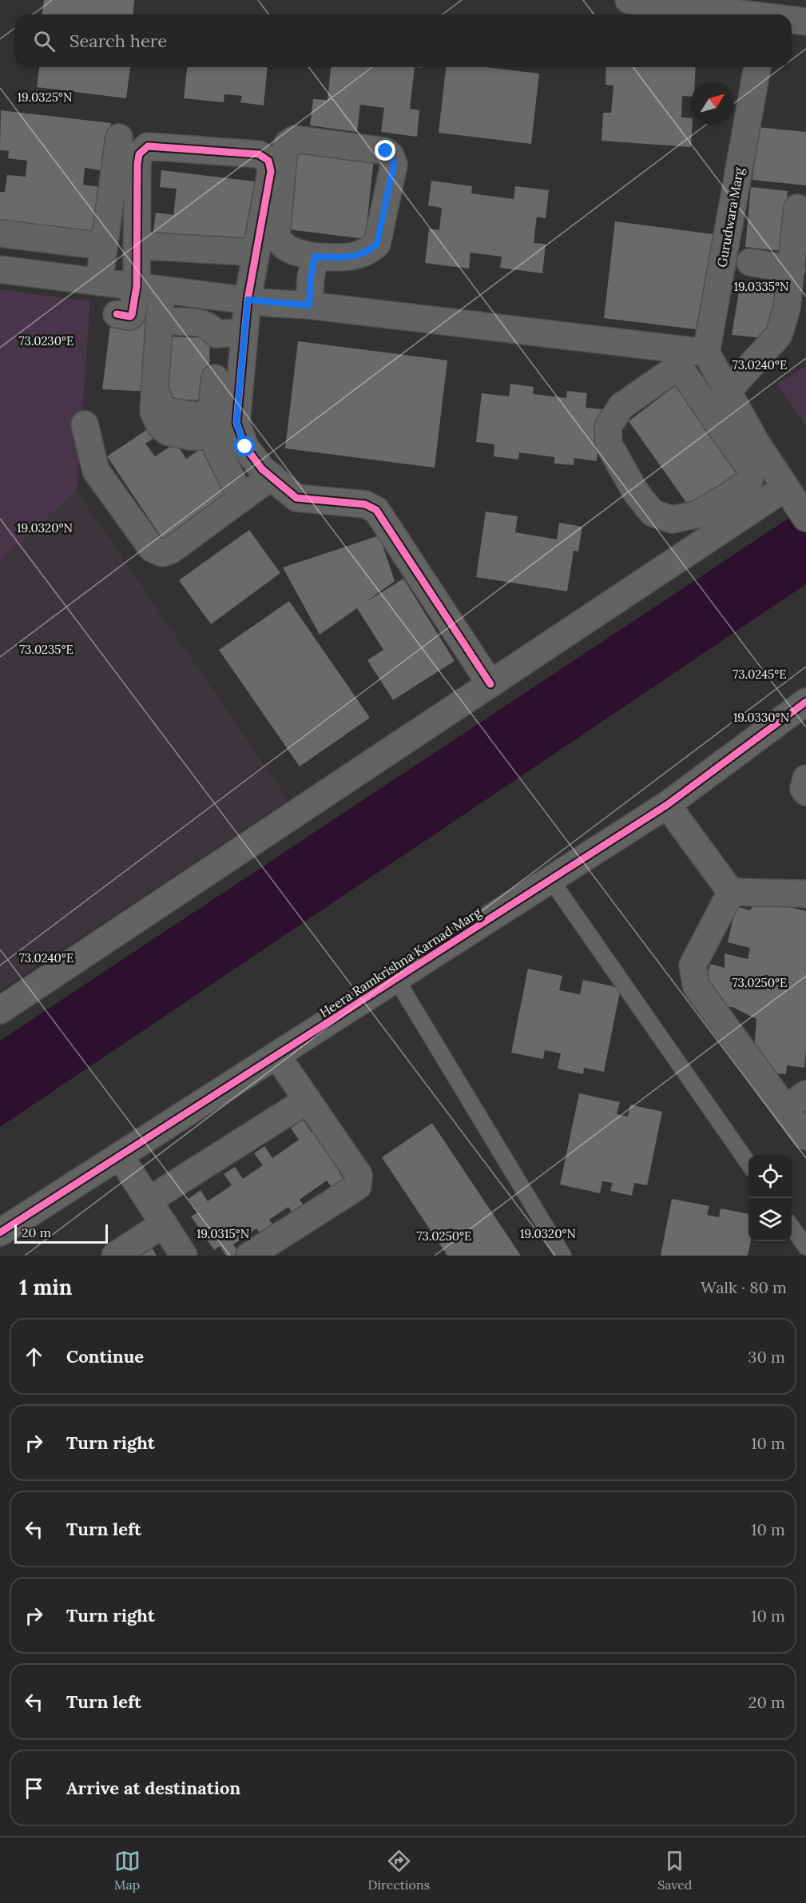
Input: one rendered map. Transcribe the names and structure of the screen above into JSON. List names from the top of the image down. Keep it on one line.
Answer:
{"streets":{"street":["Gurudwara Marg","Heera Ramkrishna Karnad Marg"]},"scale_bar":"20 m","north":"top right","page":{"search":"Search here","scale":"20 m","heading":["1 min","Walk · 80 m"],"list":[["Continue","30 m"],["Turn right","10 m"],["Turn left","10 m"],["Turn right","10 m"],["Turn left","20 m"],"Arrive at destination"],"nav":["Map","Directions","Saved"]},"coordinates":["19.0325°N","19.0335°N","73.0230°E","73.0240°E","19.0320°N","73.0235°E","73.0245°E","19.0330°N","73.0250°E","19.0315°N"]}
